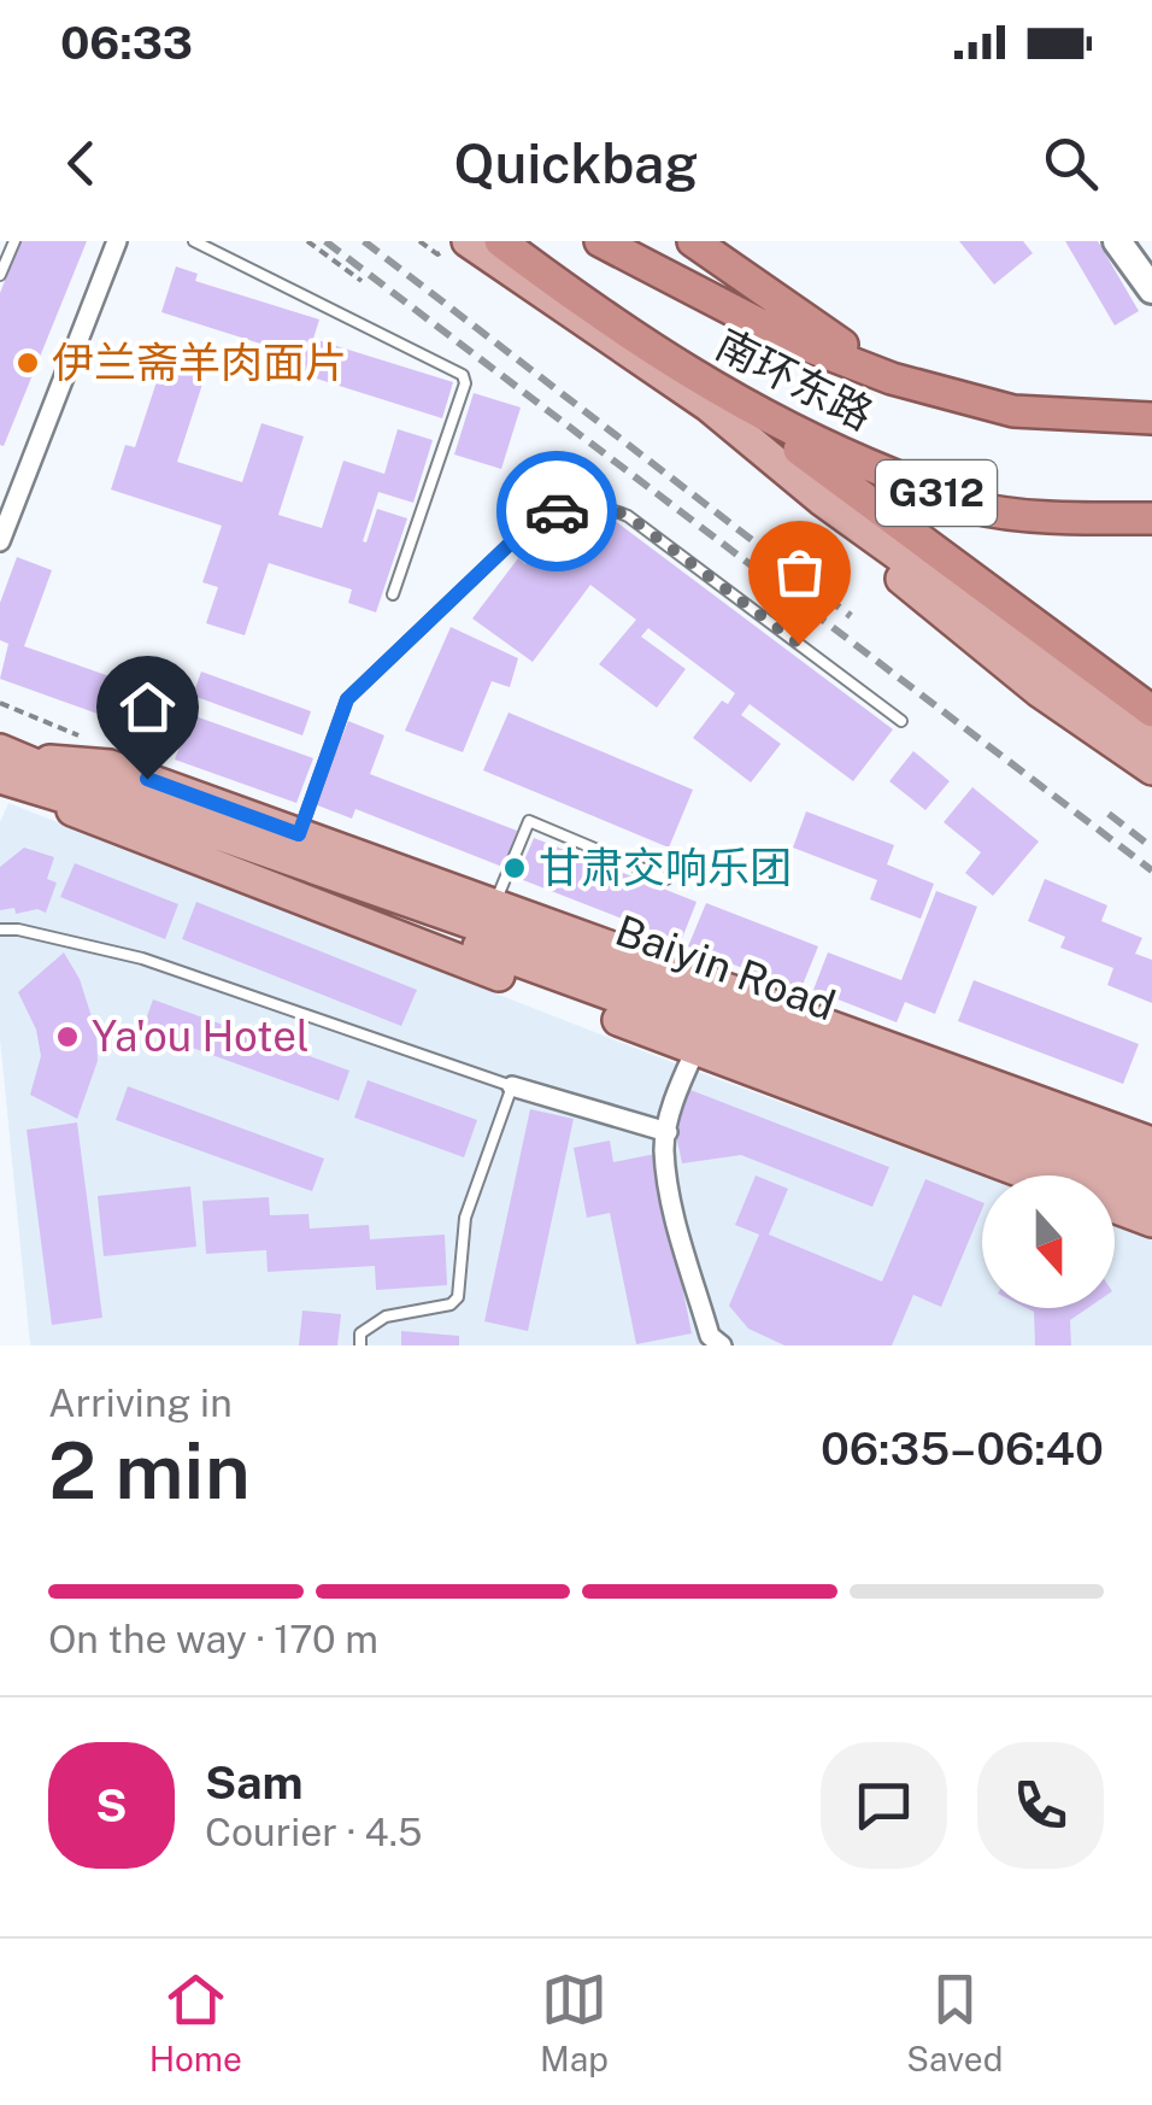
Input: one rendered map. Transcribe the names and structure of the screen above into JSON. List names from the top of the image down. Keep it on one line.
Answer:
{"streets":{"highway":["南环东路","G312"],"main road":["Baiyin Road"]},"places":["伊兰斋羊肉面片","甘肃交响乐团","Ya'ou Hotel"],"north":"bottom","page":{"status":"06:33","header":"Quickbag","heading":["2 min","Arriving in","06:35–06:40"],"panel":["Sam","Courier · 4.5"],"bar":"On the way · 170 m","round":"S","tabs":["Home","Map","Saved"]}}
